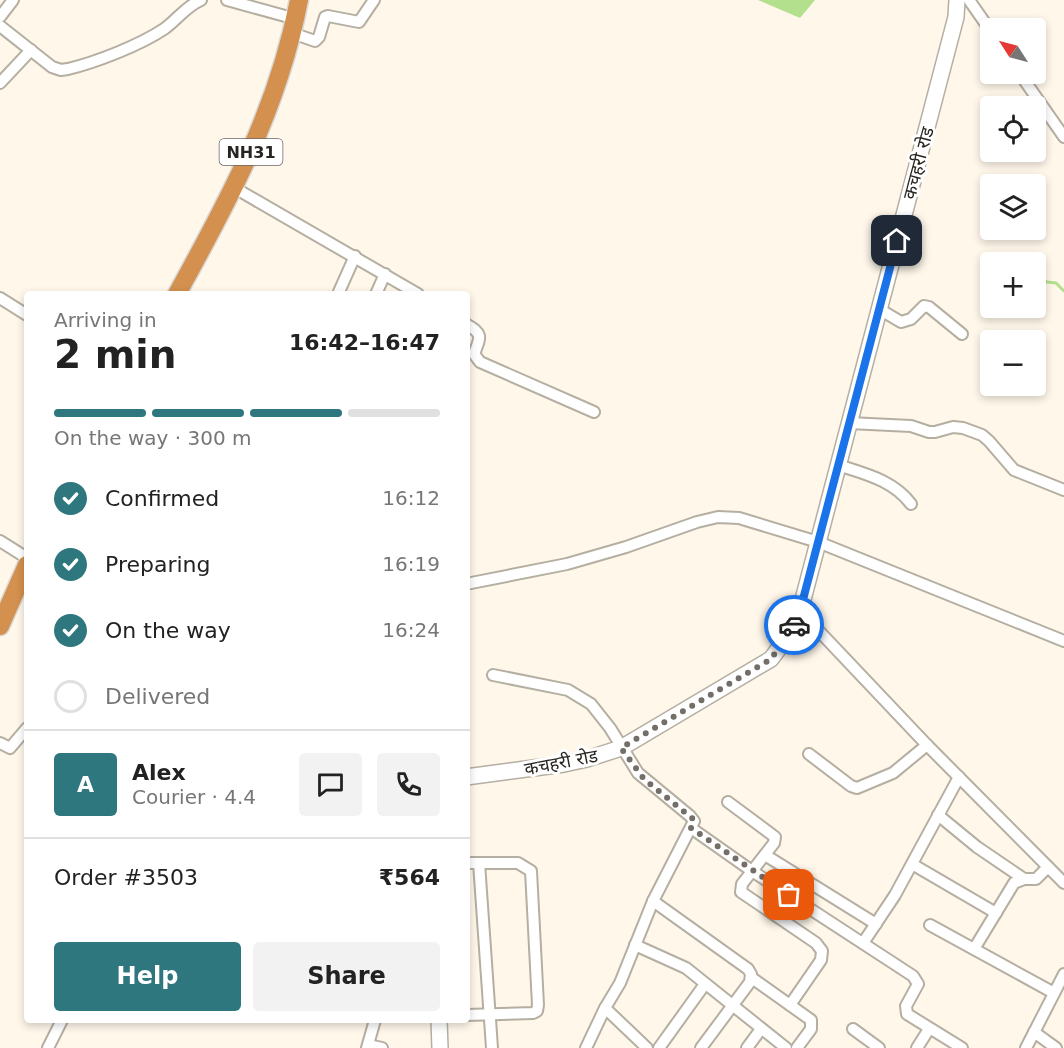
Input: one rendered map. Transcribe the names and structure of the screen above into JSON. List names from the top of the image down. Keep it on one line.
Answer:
{"streets":{"highway":["NH31"],"main road":["कचहरी रोड"]},"north":"top left","page":{"map_buttons":["+","−"],"heading":["2 min","Arriving in","16:42–16:47"],"panel":["Alex","Courier · 4.4","Order #3503","₹564"],"bar":"On the way · 300 m","list":[["Confirmed","16:12"],["Preparing","16:19"],["On the way","16:24"],"Delivered"],"round":"A","buttons":["Help","Share"]}}
